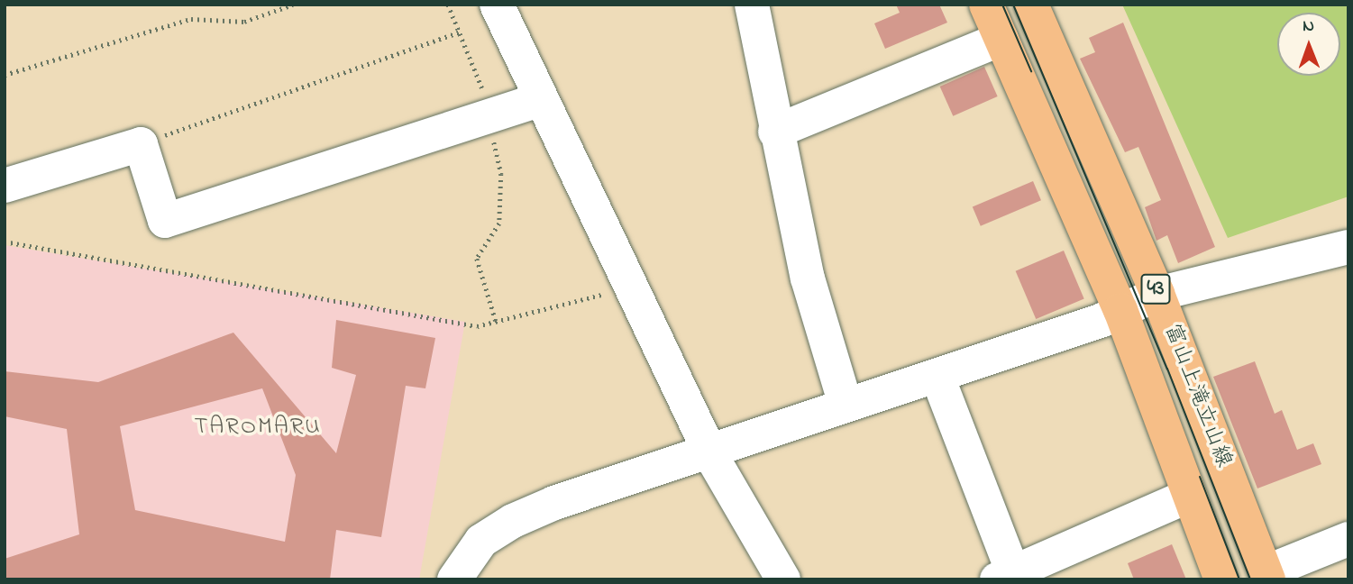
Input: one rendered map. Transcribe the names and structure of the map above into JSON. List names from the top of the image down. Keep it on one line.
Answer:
{"streets":{"main road":["43","富山上滝立山線"]},"districts":["TAROMARU"],"north":"top"}
